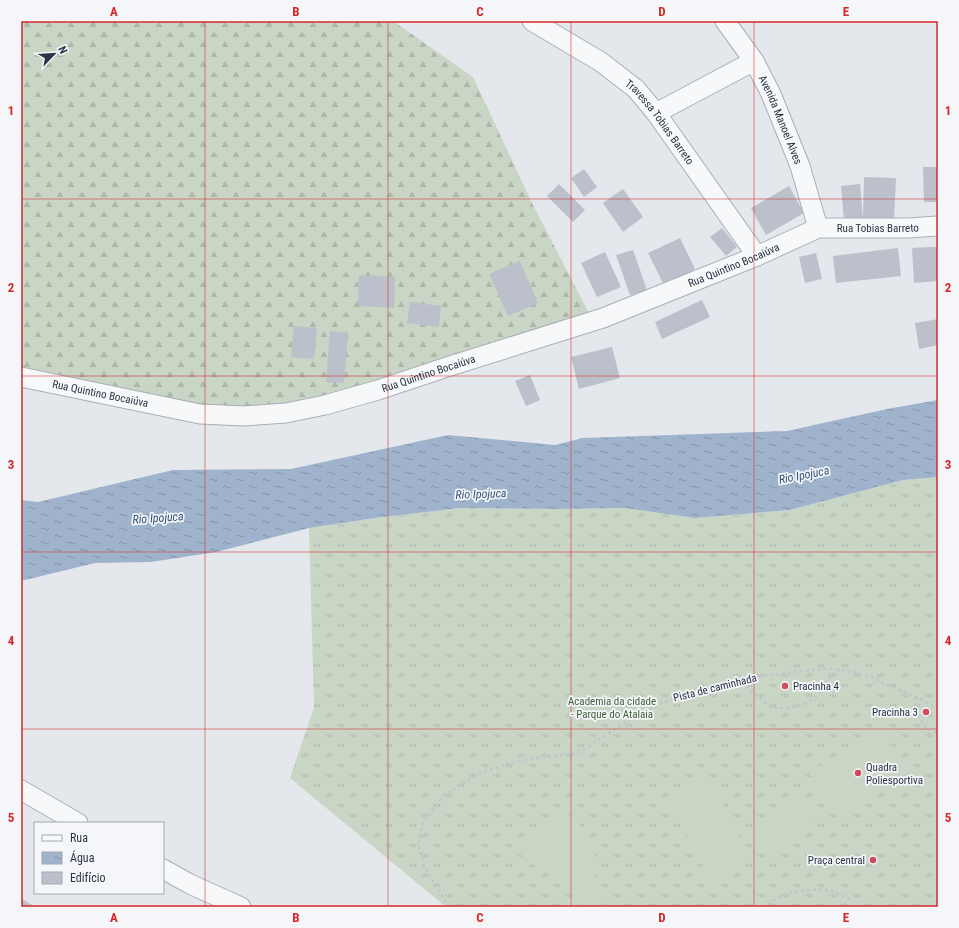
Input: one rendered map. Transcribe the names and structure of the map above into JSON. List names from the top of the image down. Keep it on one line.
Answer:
{"streets":{"street":["Avenida Manoel Alves","Travessa Tobias Barreto","Rua Tobias Barreto","Rua Quintino Bocaiúva"],"path":["Pista de caminhada"]},"crossings":[["Avenida Manoel Alves","Rua Tobias Barreto"],["Avenida Manoel Alves","Rua Quintino Bocaiúva"],["Travessa Tobias Barreto","Rua Quintino Bocaiúva"],["Rua Tobias Barreto","Rua Quintino Bocaiúva"]],"water":["Rio Ipojuca"],"parks":["Academia da cidade - Parque do Atalaia"],"places":["Pracinha 4","Pracinha 3","Quadra Poliesportiva","Praça central"],"legend":["Rua","Água","Edifício"],"north":"top right","grid":{"columns":["A","B","C","D","E"],"rows":["1","2","3","4","5"]}}
